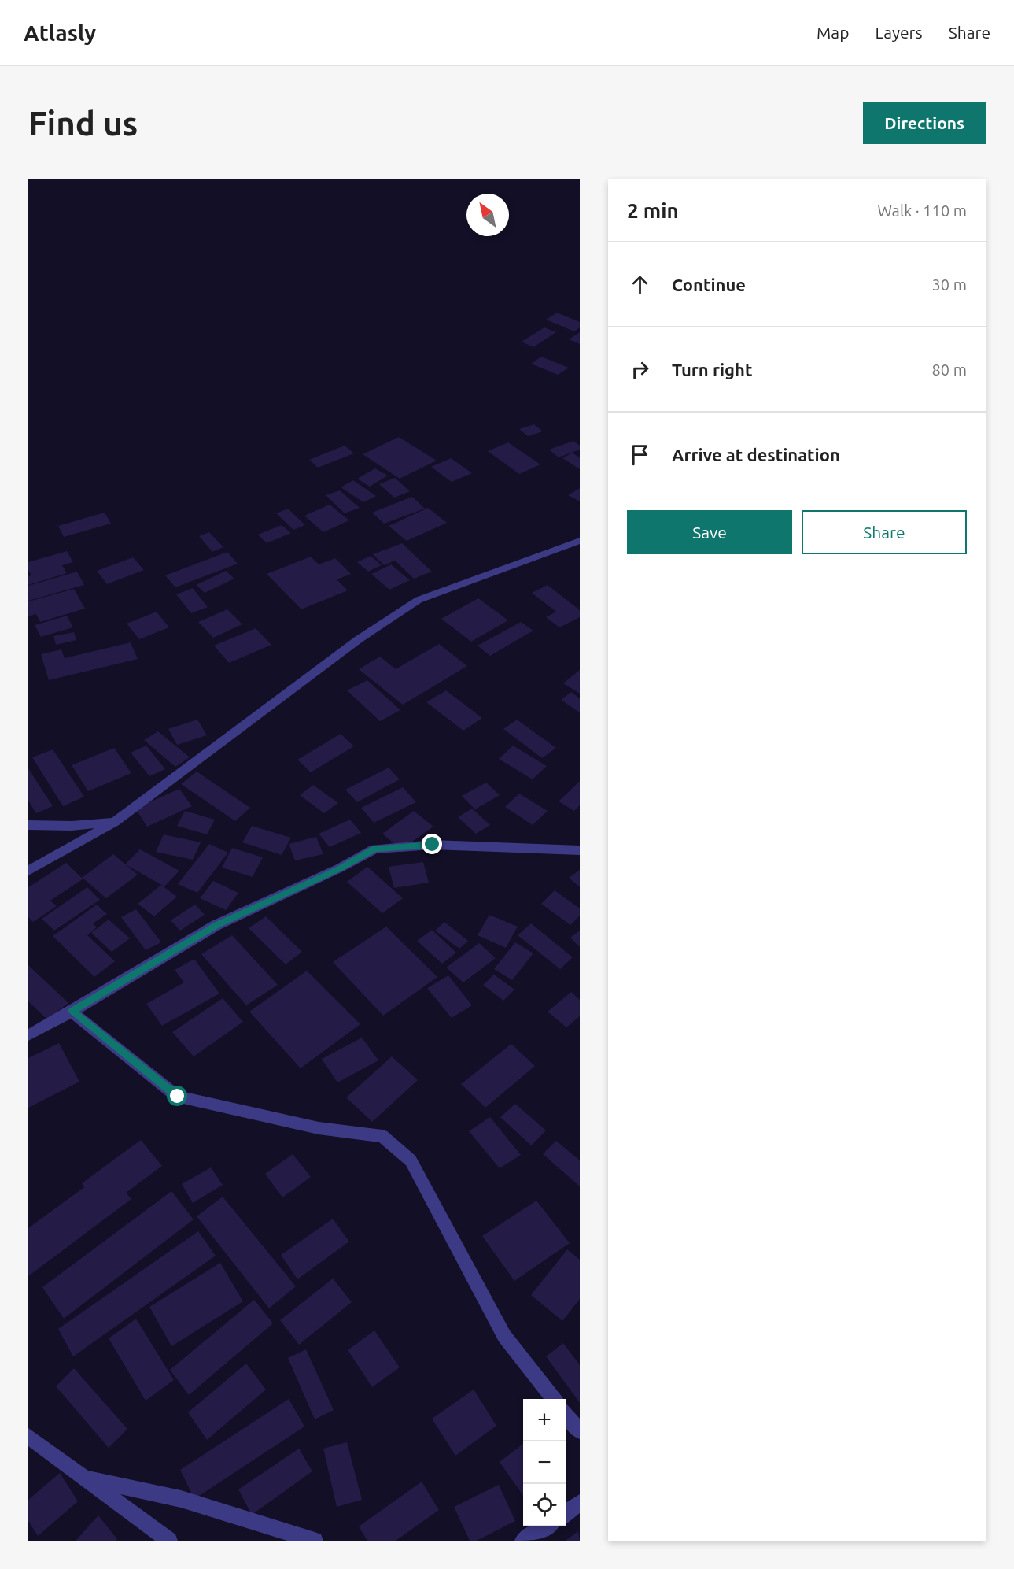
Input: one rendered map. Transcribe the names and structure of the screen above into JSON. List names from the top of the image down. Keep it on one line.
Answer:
{"north":"top left","page":{"header":"Atlasly","nav":["Map","Layers","Share"],"buttons":["Directions",["Save","Share"]],"title":"Find us","heading":["2 min","Walk · 110 m"],"list":[["Continue","30 m"],["Turn right","80 m"],"Arrive at destination"],"map_buttons":["+","−"]}}
